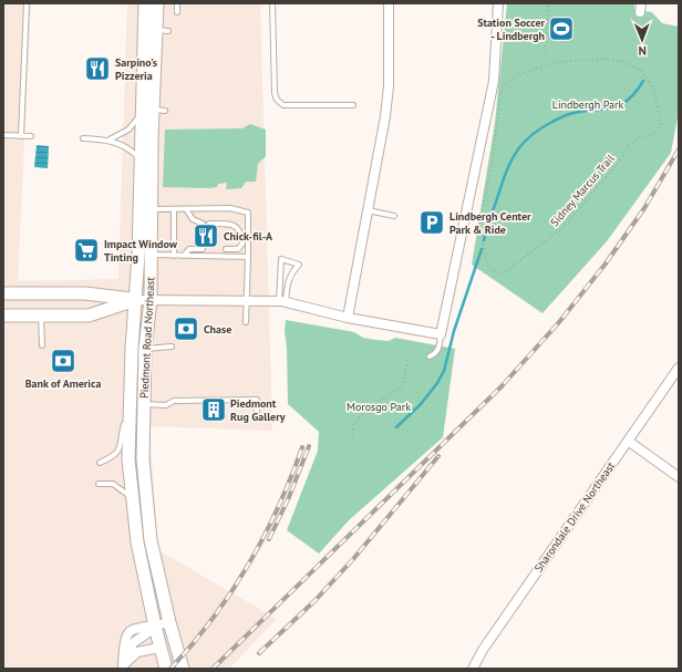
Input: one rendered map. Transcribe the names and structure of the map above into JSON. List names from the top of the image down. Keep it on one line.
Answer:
{"streets":{"main road":["Piedmont Road Northeast"],"street":["Sharondale Drive Northeast"],"path":["Sidney Marcus Trail"]},"parks":["Lindbergh Park","Morosgo Park"],"places":{"sports":["Station Soccer - Lindbergh"],"restaurant":["Sarpino's Pizzeria","Chick-fil-A"],"parking":["Lindbergh Center Park & Ride"],"supermarket":["Impact Window Tinting"],"bank":["Chase","Bank of America"],"building":["Piedmont Rug Gallery"]},"north":"bottom"}
